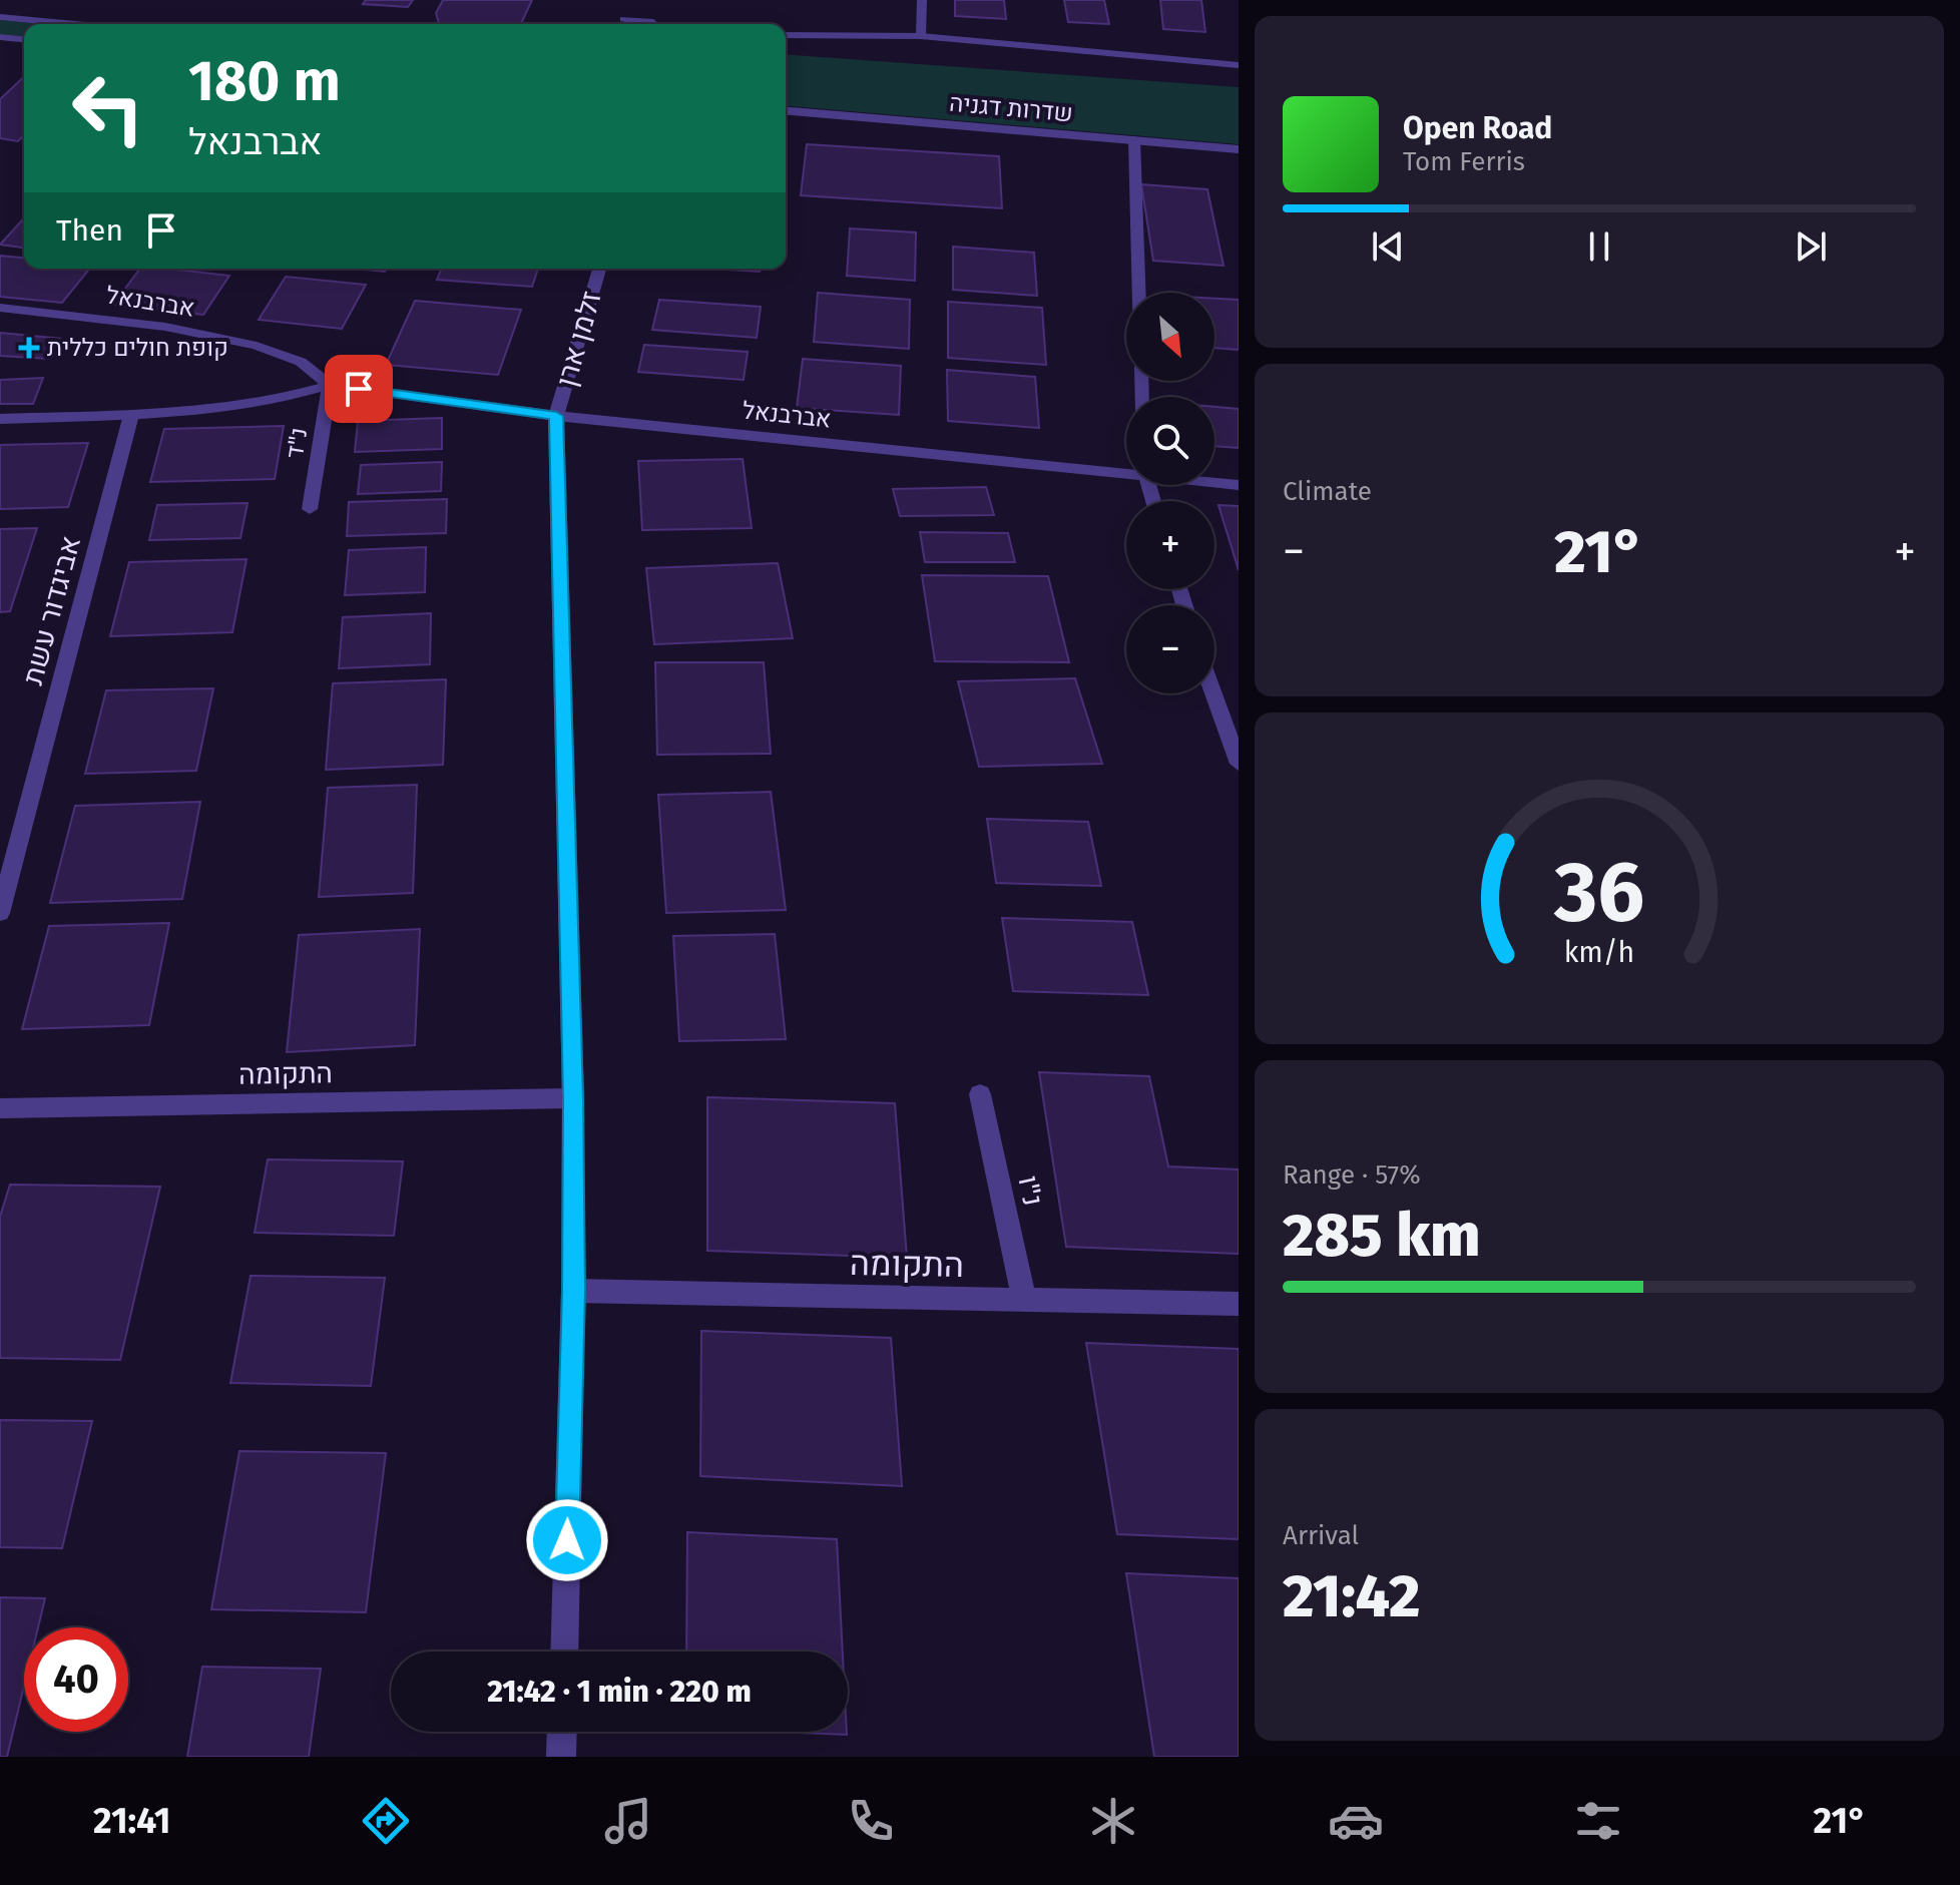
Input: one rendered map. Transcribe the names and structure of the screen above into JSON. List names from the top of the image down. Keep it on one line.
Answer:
{"streets":{"street":["שדרות דגניה","אברבנאל","זלמן ארן","נ\"ד","אביגדור עשת","התקומה","נ\"ו"]},"crossings":[["אברבנאל","זלמן ארן"],["אברבנאל","נ\"ד"],["אברבנאל","אביגדור עשת"],["זלמן ארן","התקומה"],["התקומה","נ\"ו"]],"places":{"health":["קופת חולים כללית"]},"north":"bottom right","page":{"turn":["180 m","אברבנאל"],"song":["Open Road","Tom Ferris"],"then":"Then","map_buttons":["+","−"],"tile":["Climate",["Range · 57%","285 km"],["Arrival","21:42"]],"heat":["−","21°","+"],"limit":"40","trip":"21:42 · 1 min · 220 m","tabs":["21:41","21°"],"gauge":["36","km/h"]}}
